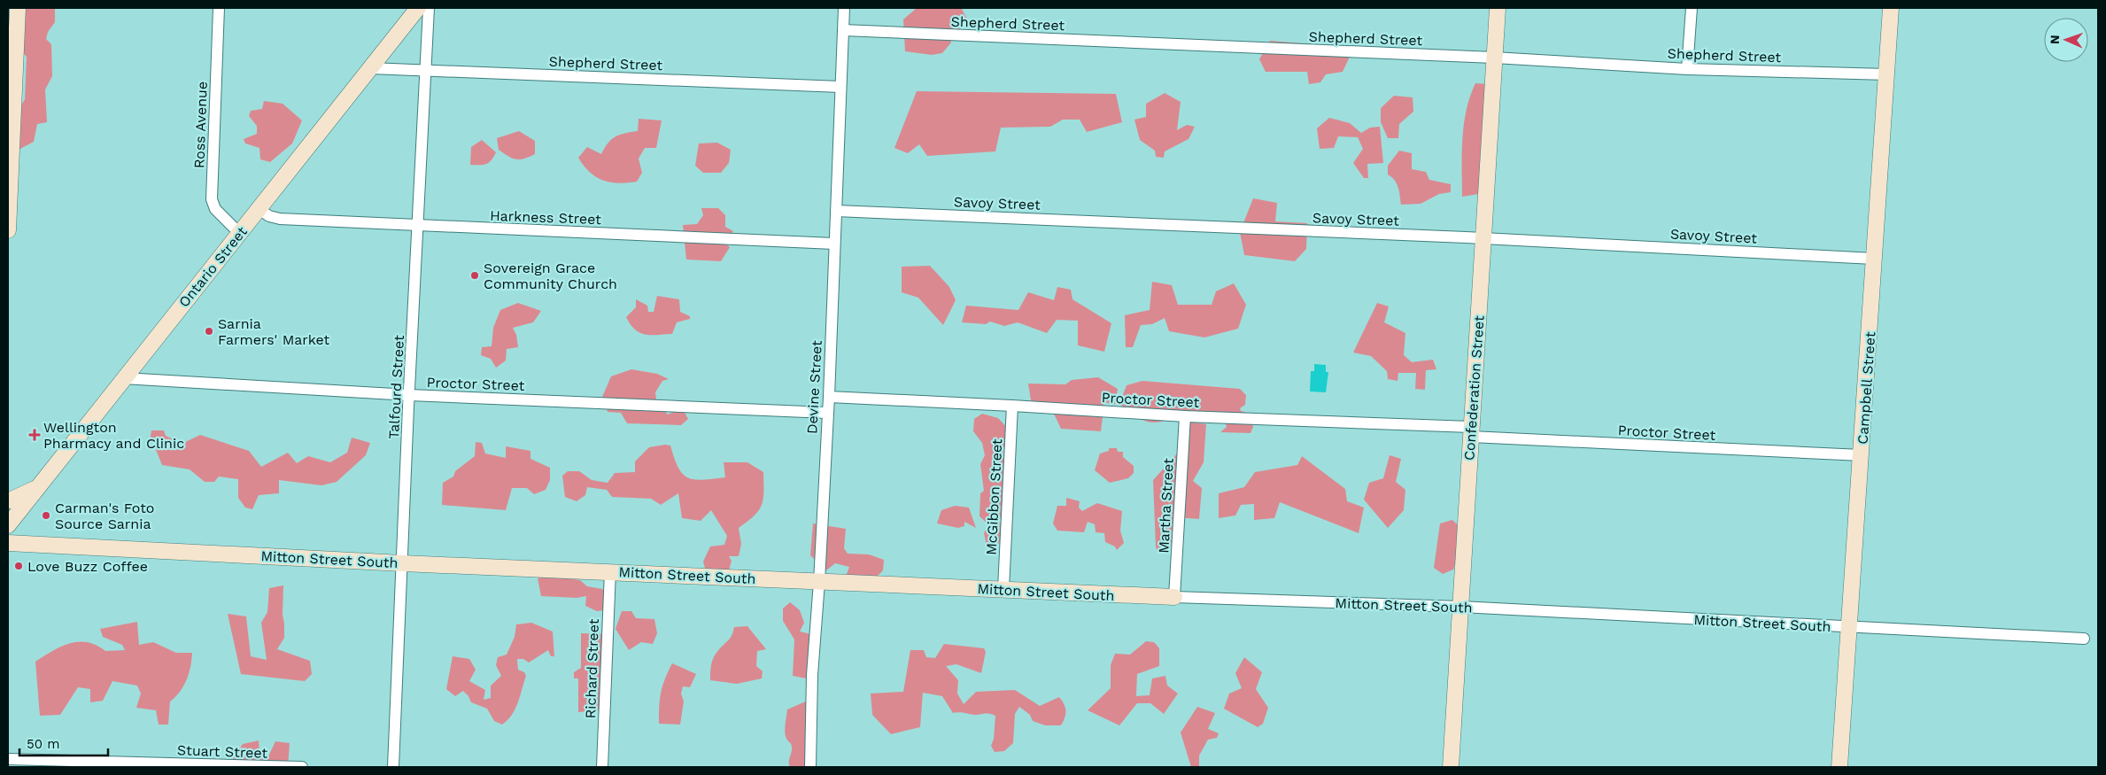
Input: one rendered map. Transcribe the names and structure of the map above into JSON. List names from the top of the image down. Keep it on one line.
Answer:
{"streets":{"street":["Shepherd Street","Ross Avenue","Savoy Street","Harkness Street","Ontario Street","Proctor Street","Talfourd Street","Devine Street","Confederation Street","Campbell Street","McGibbon Street","Martha Street","Mitton Street South","Richard Street","Stuart Street"]},"crossings":[["Shepherd Street","Ontario Street"],["Shepherd Street","Talfourd Street"],["Shepherd Street","Devine Street"],["Shepherd Street","Confederation Street"],["Shepherd Street","Campbell Street"],["Ross Avenue","Ontario Street"],["Savoy Street","Devine Street"],["Savoy Street","Confederation Street"],["Savoy Street","Campbell Street"],["Harkness Street","Ontario Street"],["Harkness Street","Talfourd Street"],["Harkness Street","Devine Street"],["Ontario Street","Proctor Street"],["Proctor Street","Talfourd Street"],["Proctor Street","Devine Street"],["Proctor Street","Confederation Street"],["Proctor Street","Campbell Street"],["Proctor Street","McGibbon Street"],["Proctor Street","Martha Street"],["Talfourd Street","Mitton Street South"],["Devine Street","Mitton Street South"],["Confederation Street","Mitton Street South"],["Campbell Street","Mitton Street South"],["McGibbon Street","Mitton Street South"],["Martha Street","Mitton Street South"],["Mitton Street South","Richard Street"]],"places":{"other":["Sovereign Grace Community Church","Sarnia Farmers' Market","Carman's Foto Source Sarnia","Love Buzz Coffee"],"health":["Wellington Pharmacy and Clinic"]},"scale_bar":"50 m","north":"left"}
